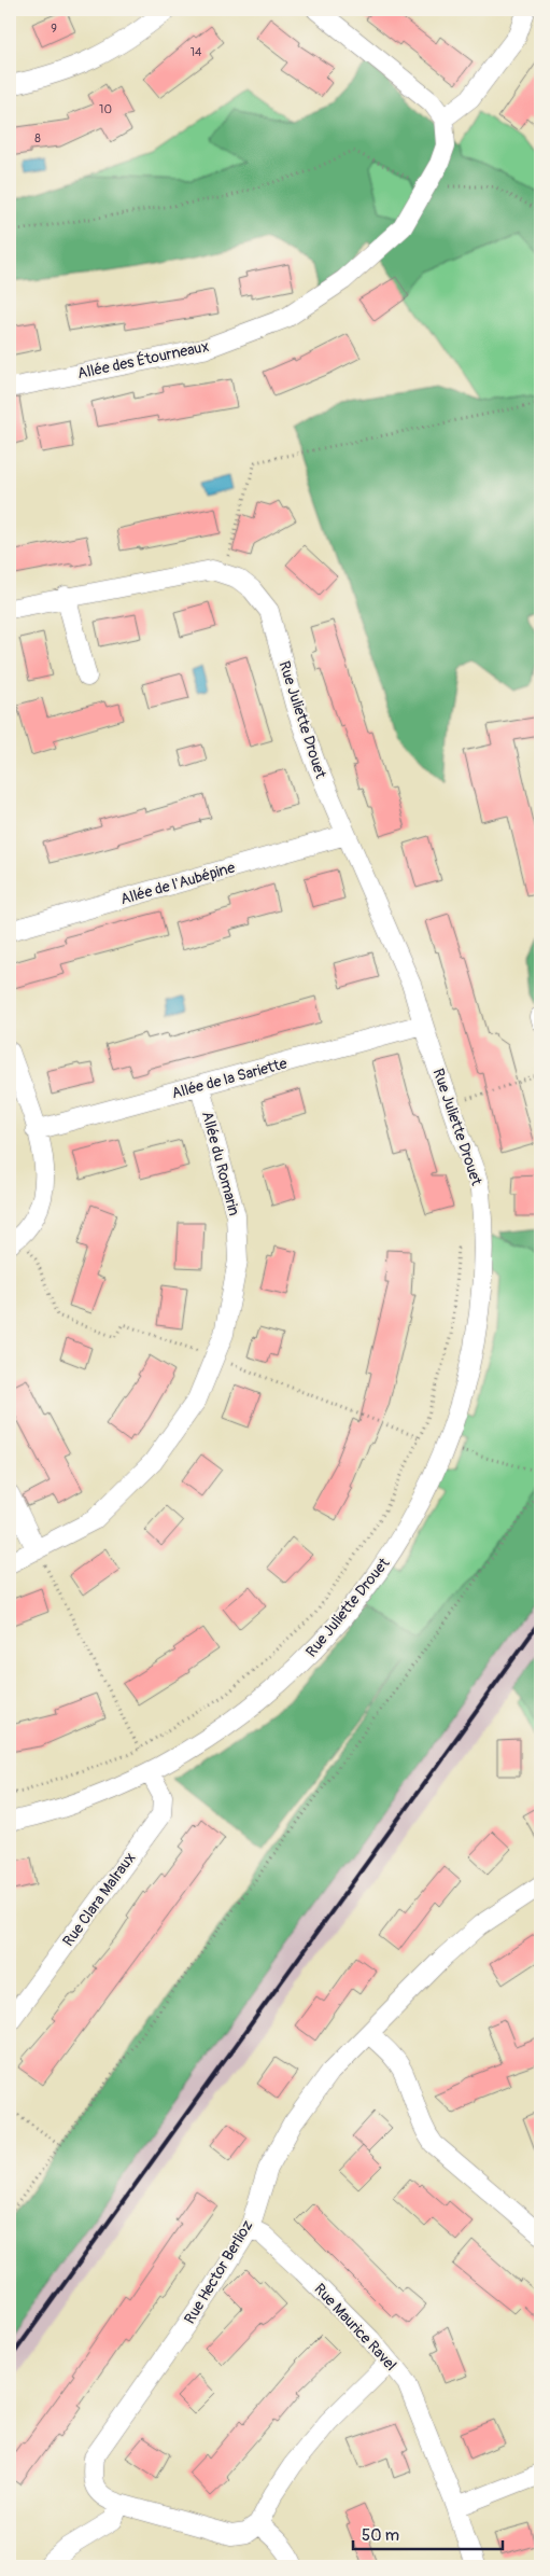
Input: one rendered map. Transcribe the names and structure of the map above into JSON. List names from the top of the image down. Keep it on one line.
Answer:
{"streets":{"street":["Allée des Étourneaux","Rue Juliette Drouet","Allée de l'Aubépine","Allée de la Sariette","Allée du Romarin","Rue Clara Malraux","Rue Hector Berlioz","Rue Maurice Ravel"]},"crossings":[["Rue Juliette Drouet","Allée de l'Aubépine"],["Rue Juliette Drouet","Allée de la Sariette"],["Rue Juliette Drouet","Rue Clara Malraux"],["Allée de la Sariette","Allée du Romarin"],["Rue Hector Berlioz","Rue Maurice Ravel"]],"house_numbers":["9","14","10","8"],"scale_bar":"50 m"}
